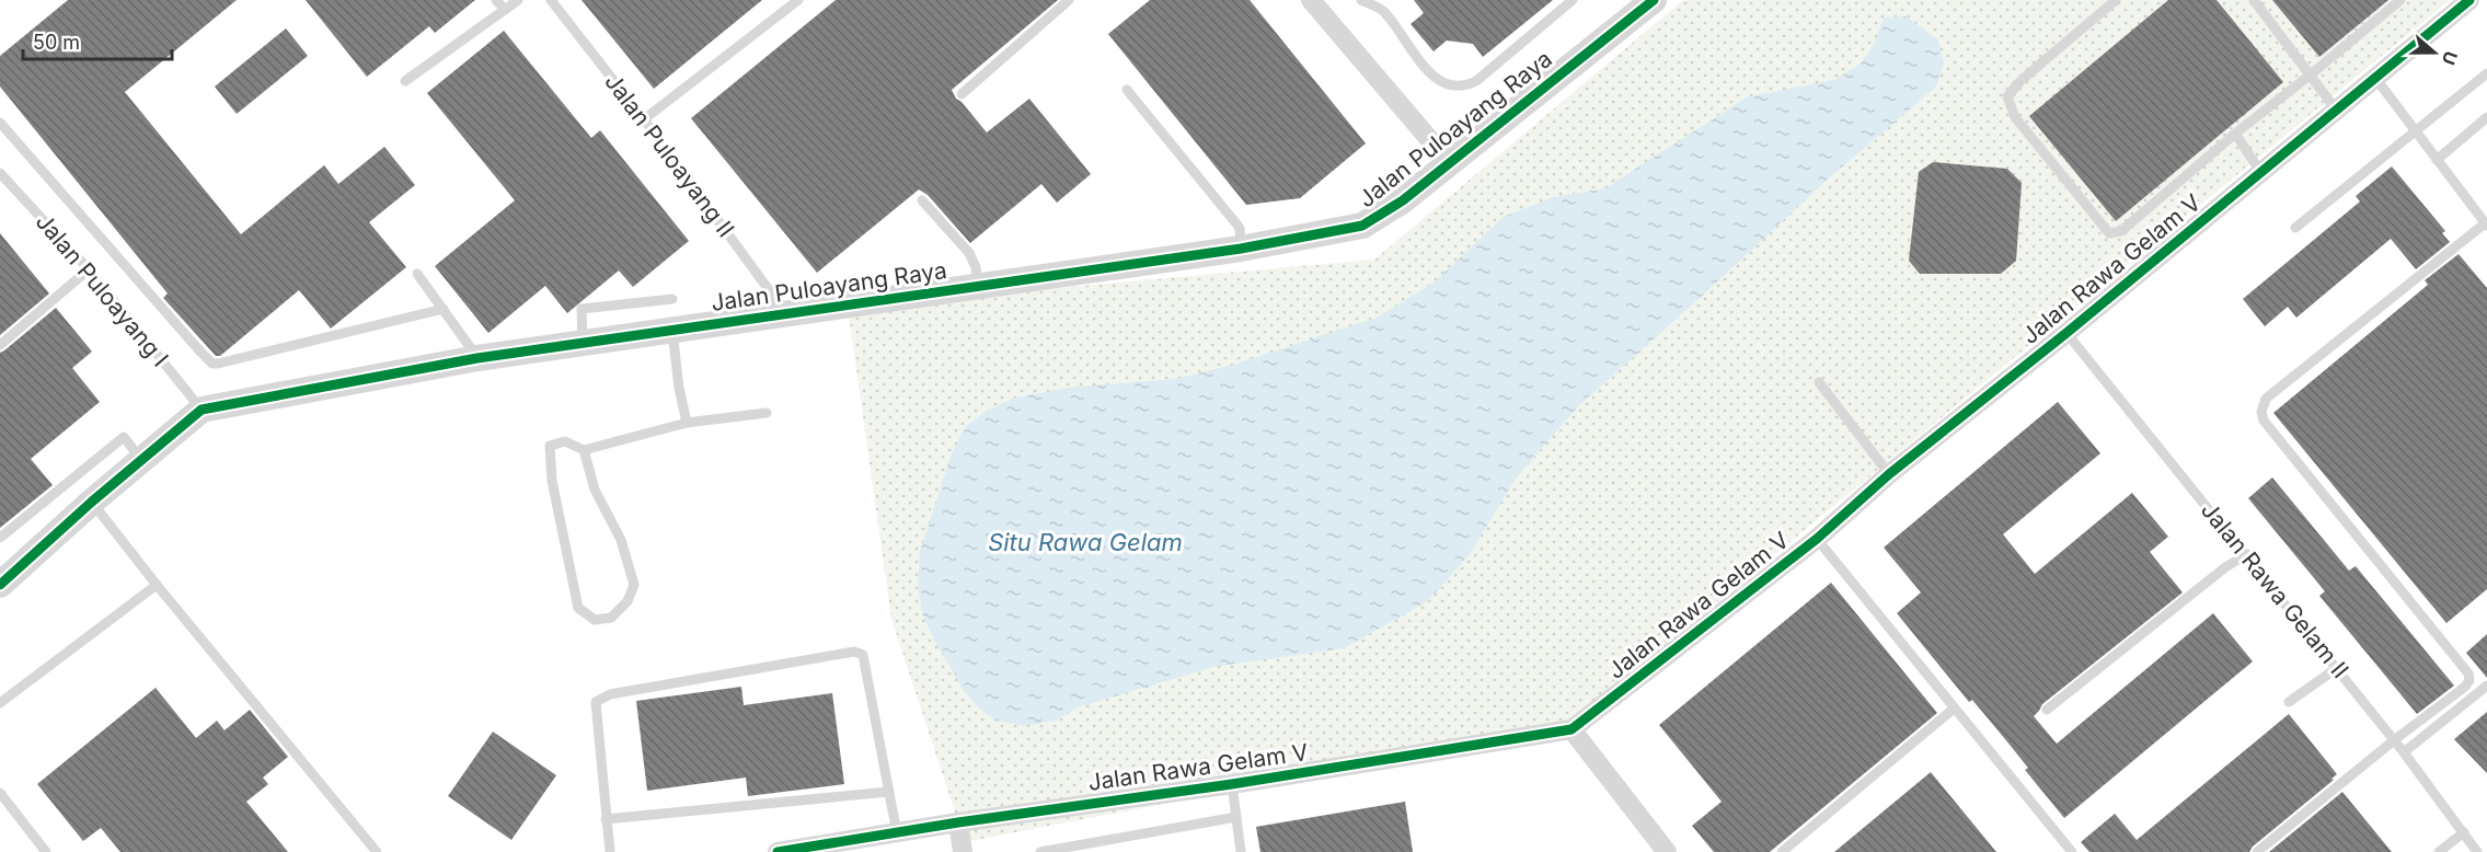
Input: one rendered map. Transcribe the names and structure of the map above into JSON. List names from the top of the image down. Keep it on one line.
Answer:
{"streets":{"street":["Jalan Puloayang Raya","Jalan Rawa Gelam V"],"lane":["Jalan Puloayang II","Jalan Puloayang I","Jalan Rawa Gelam II"]},"crossings":[["Jalan Puloayang Raya","Jalan Puloayang II"],["Jalan Puloayang Raya","Jalan Puloayang I"],["Jalan Rawa Gelam V","Jalan Rawa Gelam II"]],"water":["Situ Rawa Gelam"],"scale_bar":"50 m","north":"right"}
